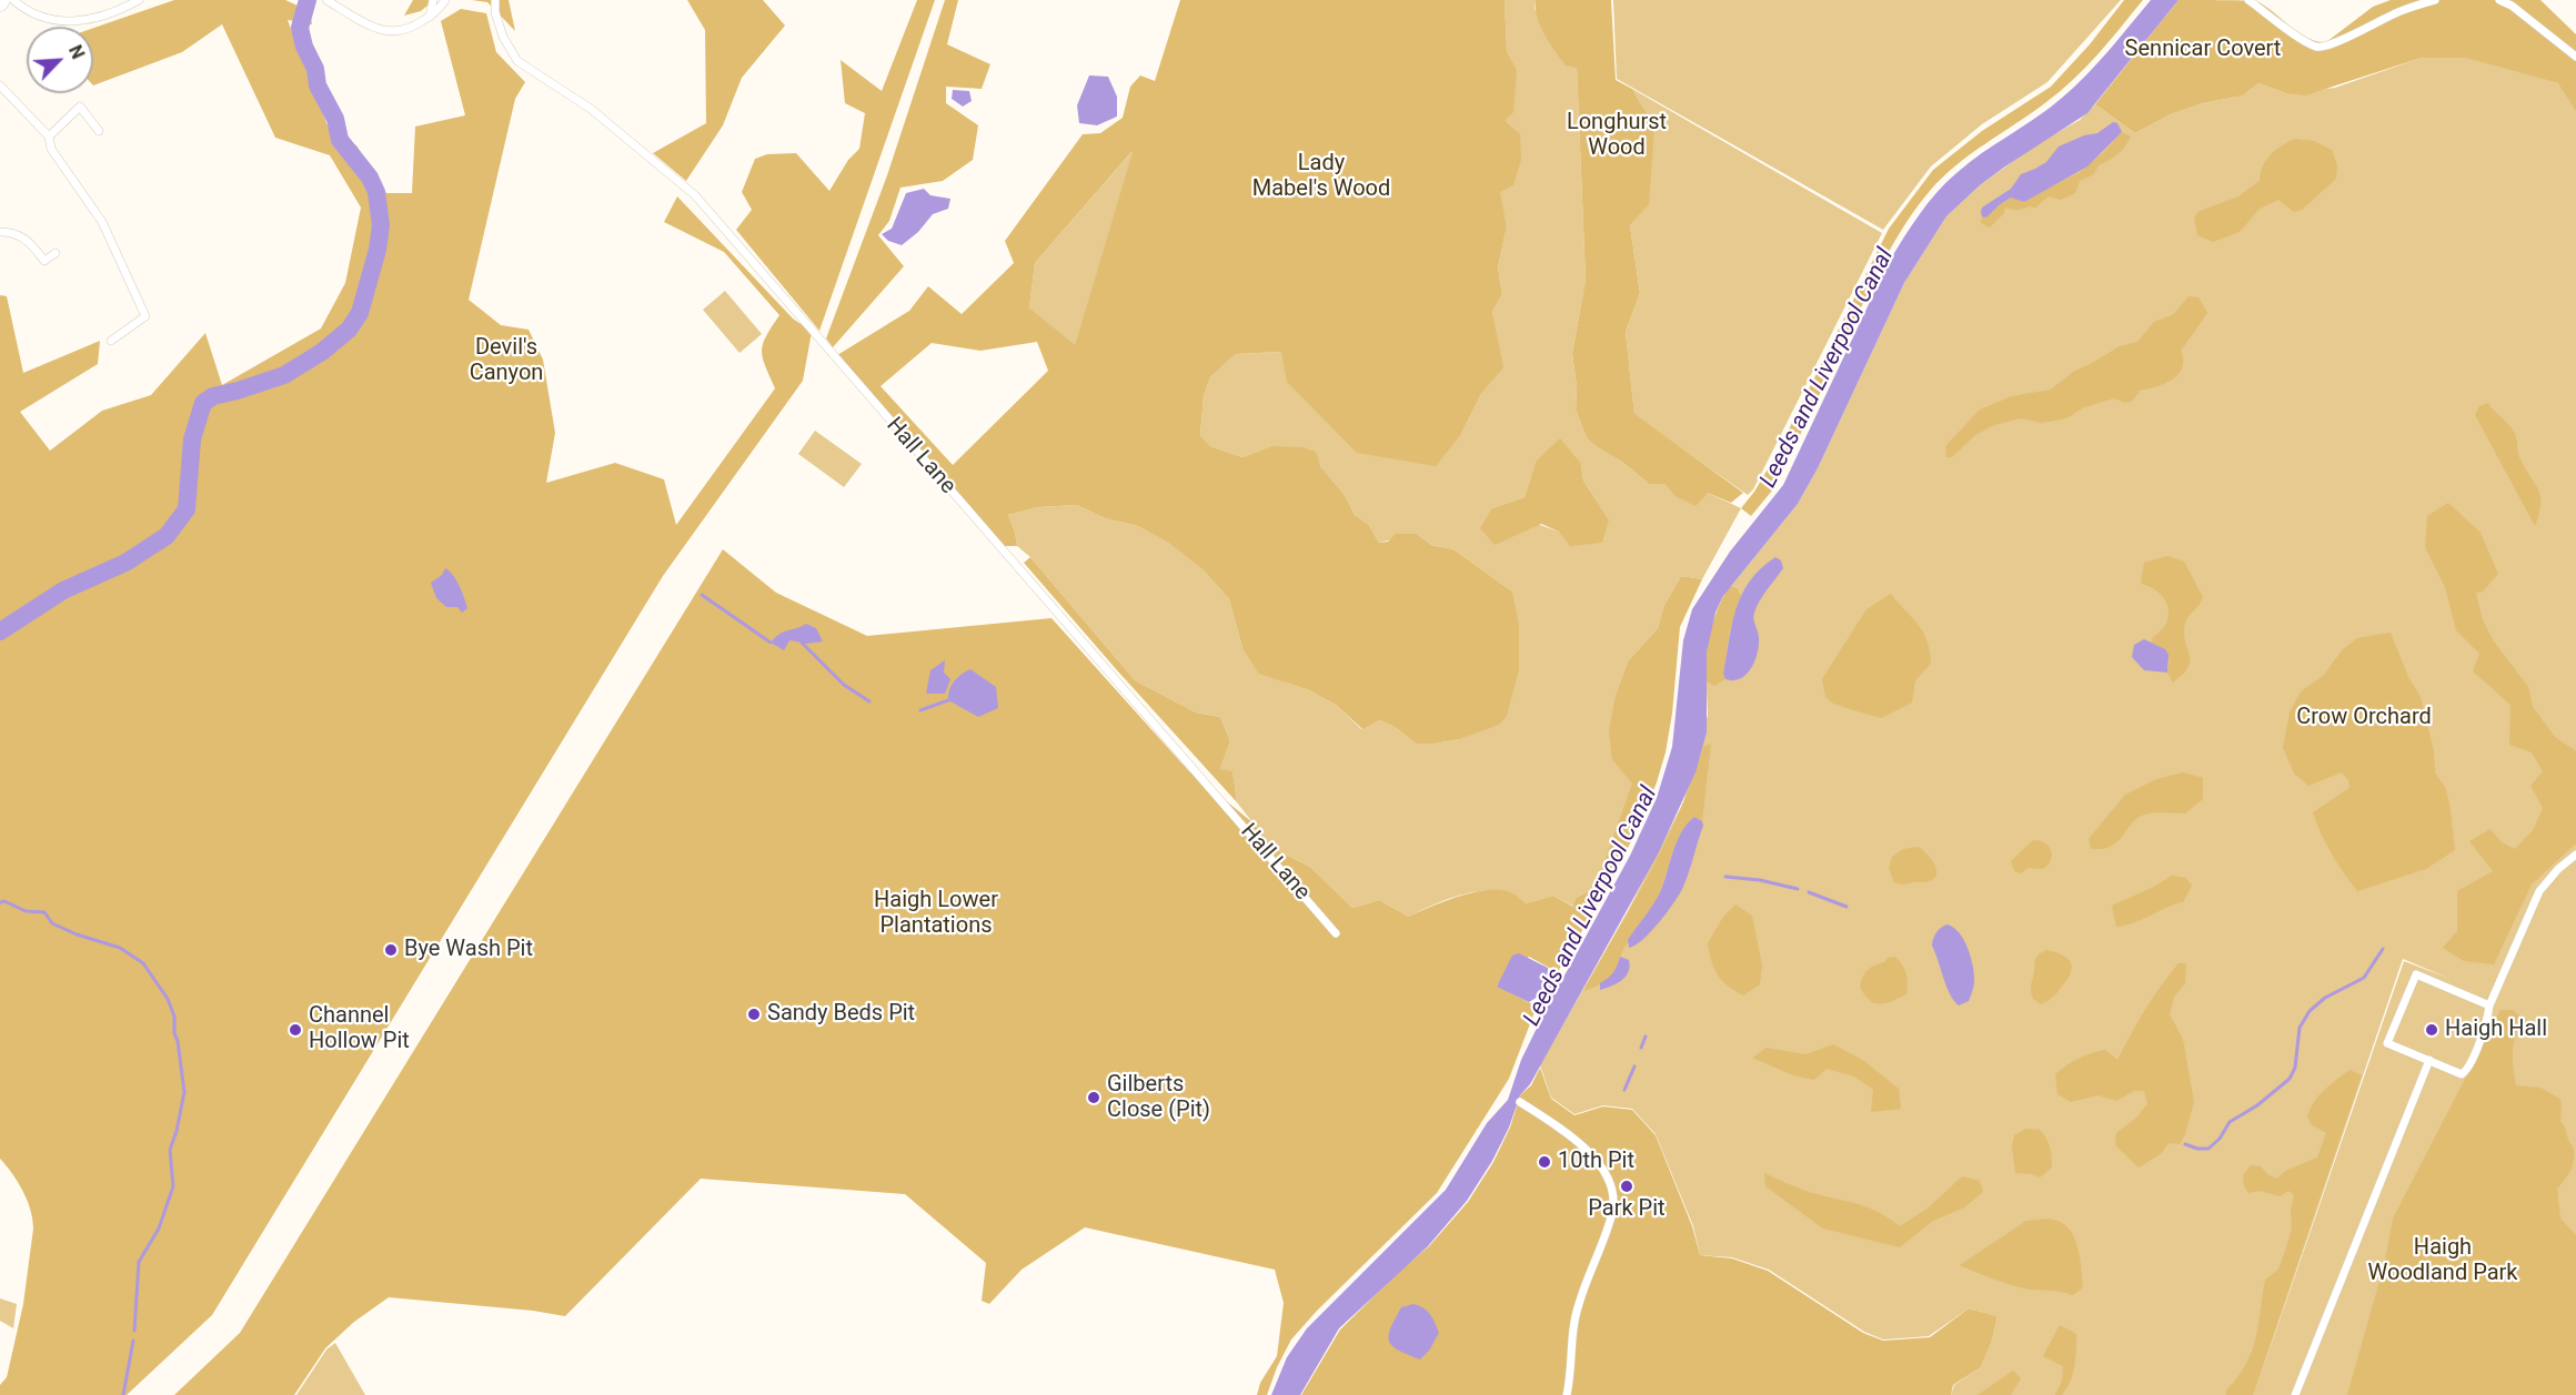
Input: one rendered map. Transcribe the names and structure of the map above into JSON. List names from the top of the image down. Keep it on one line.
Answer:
{"streets":{"street":["Hall Lane"]},"water":["Leeds and Liverpool Canal"],"parks":["Sennicar Covert","Longhurst Wood","Lady Mabel's Wood","Devil's Canyon","Crow Orchard","Haigh Lower Plantations","Haigh Woodland Park"],"places":["Bye Wash Pit","Sandy Beds Pit","Channel Hollow Pit","Haigh Hall","Gilberts Close (Pit)","10th Pit","Park Pit"],"north":"top right"}
